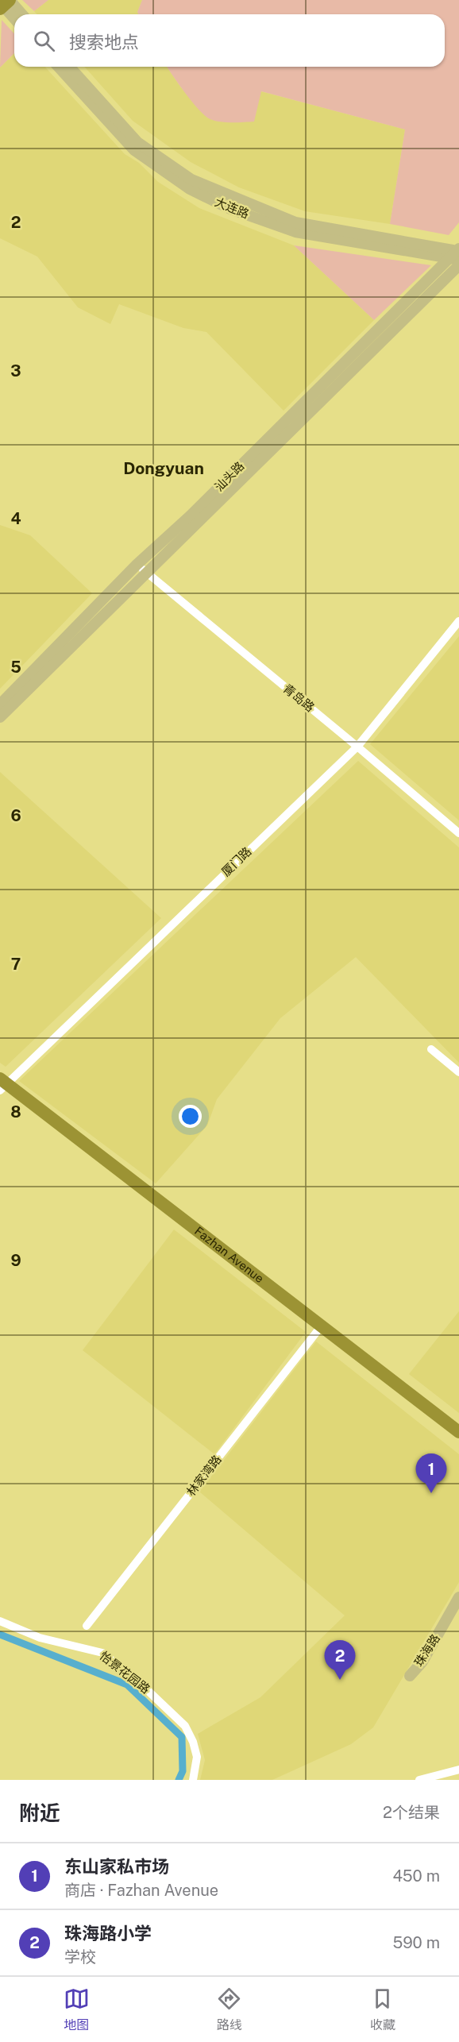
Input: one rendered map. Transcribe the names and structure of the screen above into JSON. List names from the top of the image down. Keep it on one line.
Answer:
{"streets":{"highway":["Fazhan Avenue"],"main road":["大连路","汕头路","珠海路"],"street":["青岛路","厦门路","林家湾路","怡景花园路"]},"crossings":[["大连路","汕头路"],["汕头路","青岛路"],["青岛路","厦门路"],["厦门路","Fazhan Avenue"],["Fazhan Avenue","林家湾路"]],"districts":["Dongyuan"],"page":{"search":"搜索地点","pins":["1","2"],"heading":["附近","2个结果"],"list":[{"mark":"1","name":"东山家私市场","note":"商店 · Fazhan Avenue","value":"450 m"},{"mark":"2","name":"珠海路小学","note":"学校","value":"590 m"}],"nav":["地图","路线","收藏"]},"grid":{"rows":["2","3","4","5","6","7","8","9"]}}
